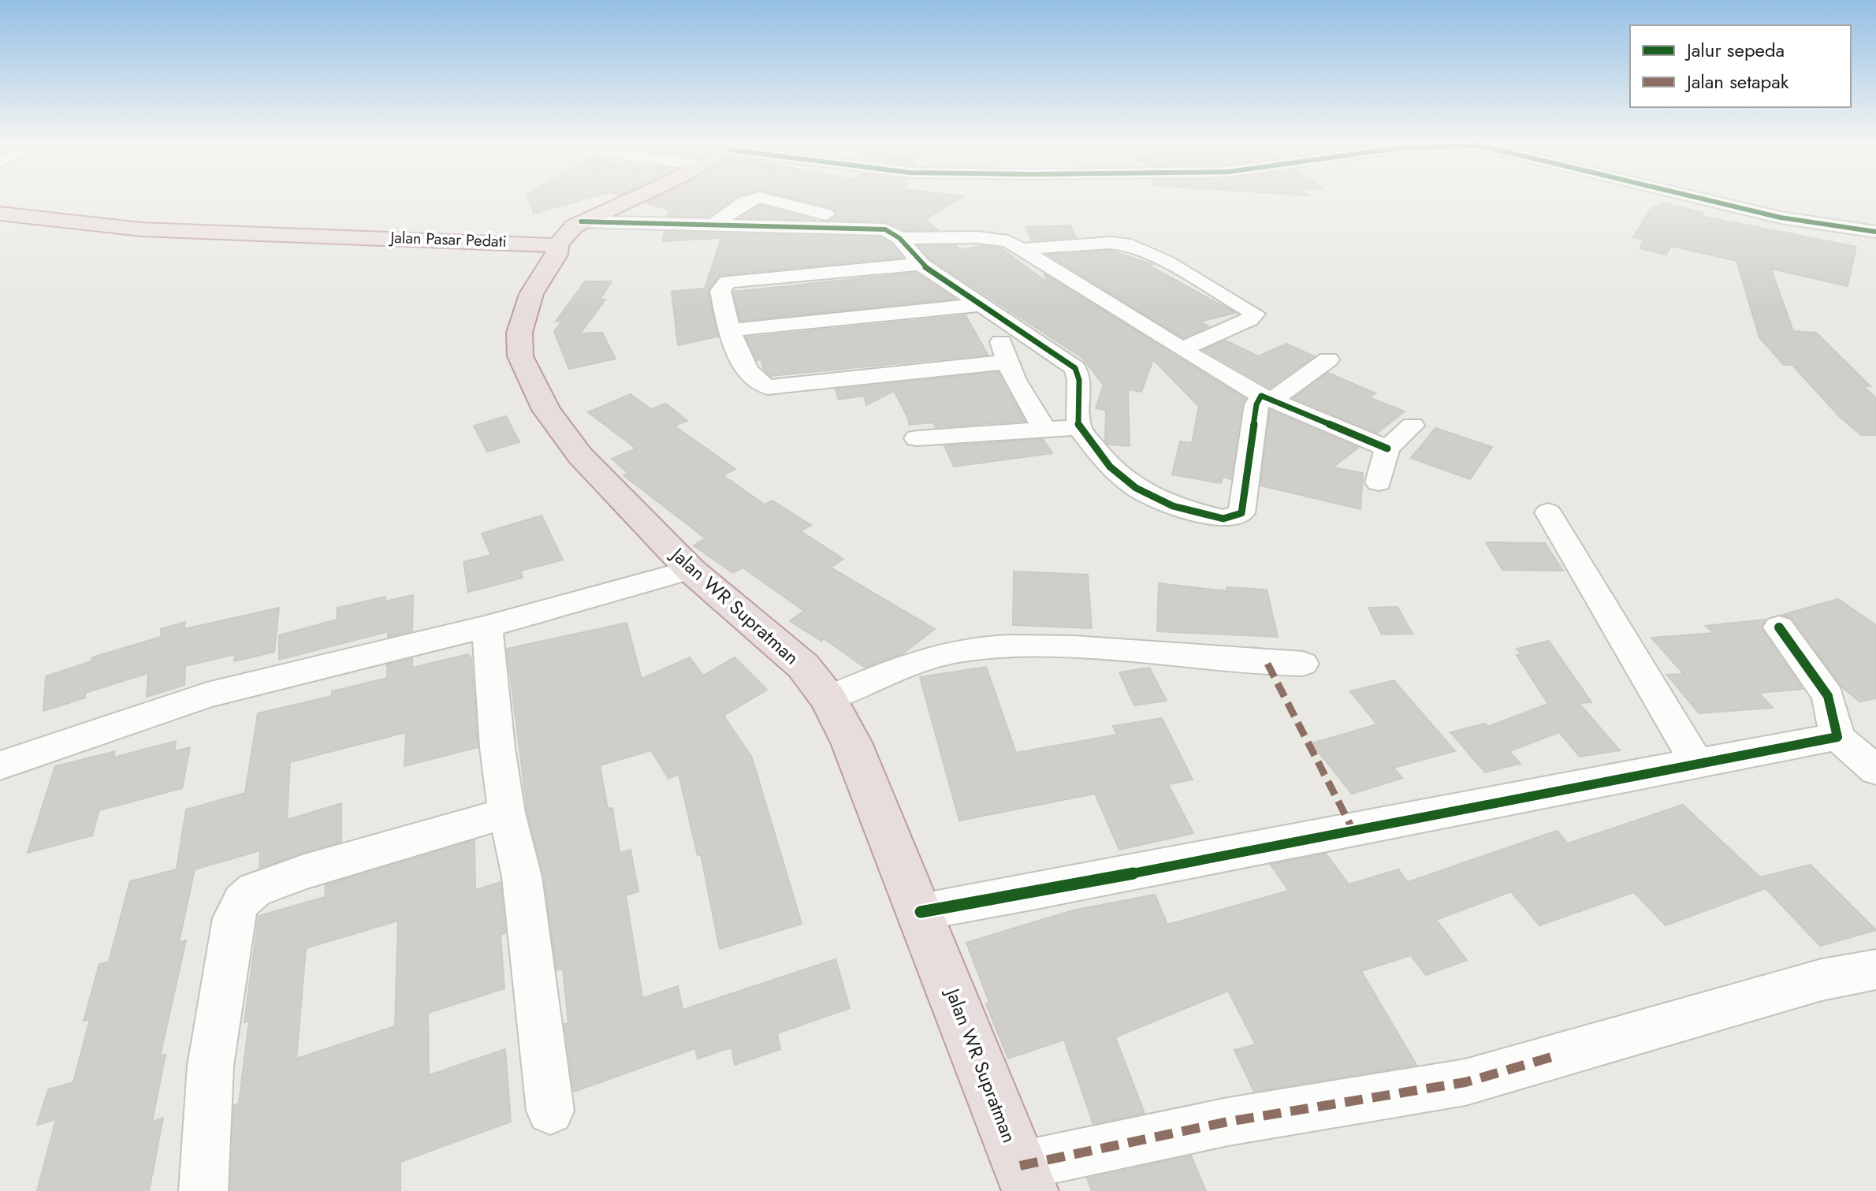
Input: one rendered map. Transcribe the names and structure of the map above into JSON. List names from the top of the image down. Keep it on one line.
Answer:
{"streets":{"highway":["Jalan Pasar Pedati","Jalan WR Supratman"]},"crossings":[["Jalan Pasar Pedati","Jalan WR Supratman"]],"legend":["Jalur sepeda","Jalan setapak"]}
